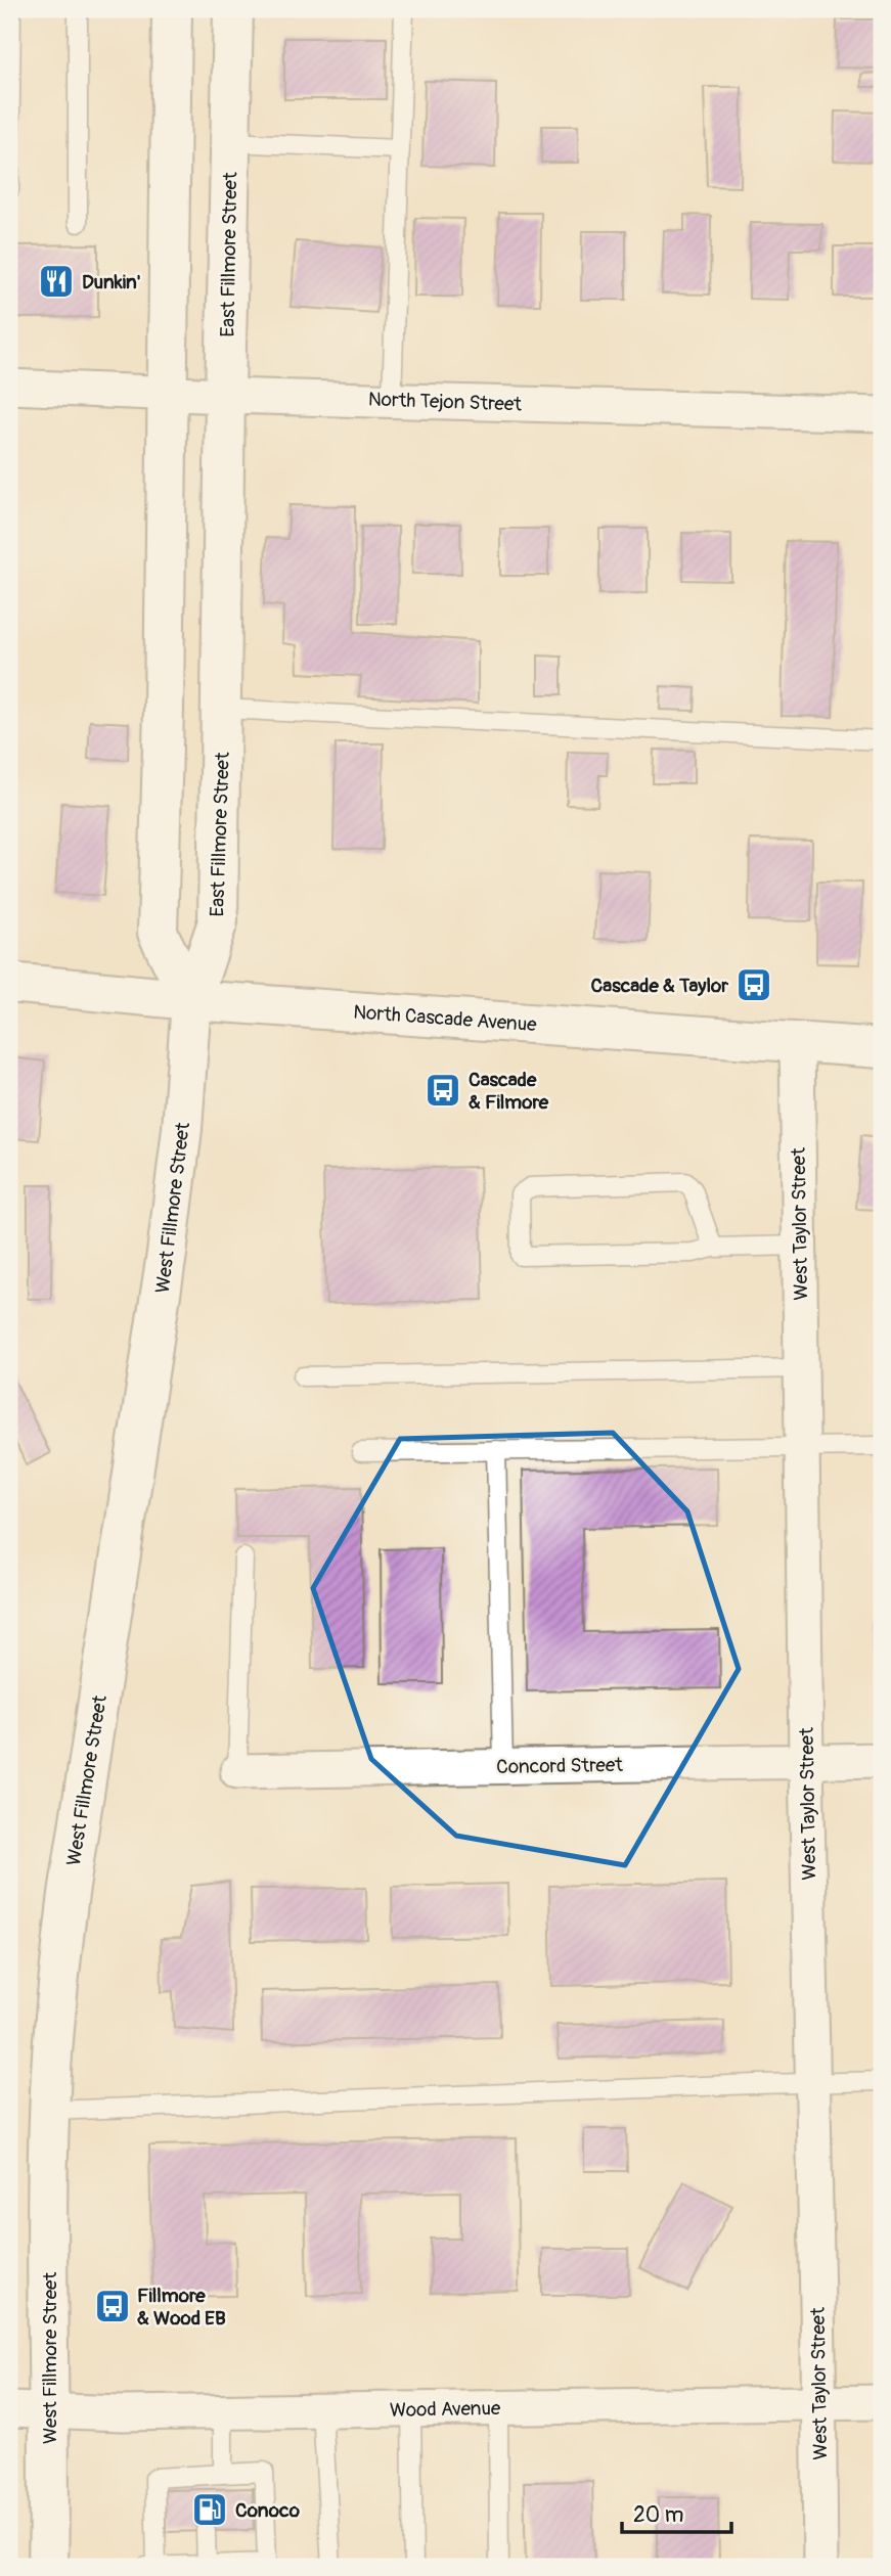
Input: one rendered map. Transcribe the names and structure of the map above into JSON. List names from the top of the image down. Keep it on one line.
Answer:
{"streets":{"main road":["East Fillmore Street","North Cascade Avenue","West Fillmore Street"],"street":["North Tejon Street","West Taylor Street","Concord Street","Wood Avenue"]},"crossings":[["East Fillmore Street","North Tejon Street"],["East Fillmore Street","North Cascade Avenue"],["East Fillmore Street","West Fillmore Street"],["North Cascade Avenue","West Fillmore Street"],["North Cascade Avenue","West Taylor Street"],["West Fillmore Street","Wood Avenue"],["West Taylor Street","Concord Street"],["West Taylor Street","Wood Avenue"]],"places":{"restaurant":["Dunkin'"],"bus stop":["Cascade & Taylor","Cascade & Filmore","Fillmore & Wood EB"],"fuel station":["Conoco"]},"scale_bar":"20 m"}
